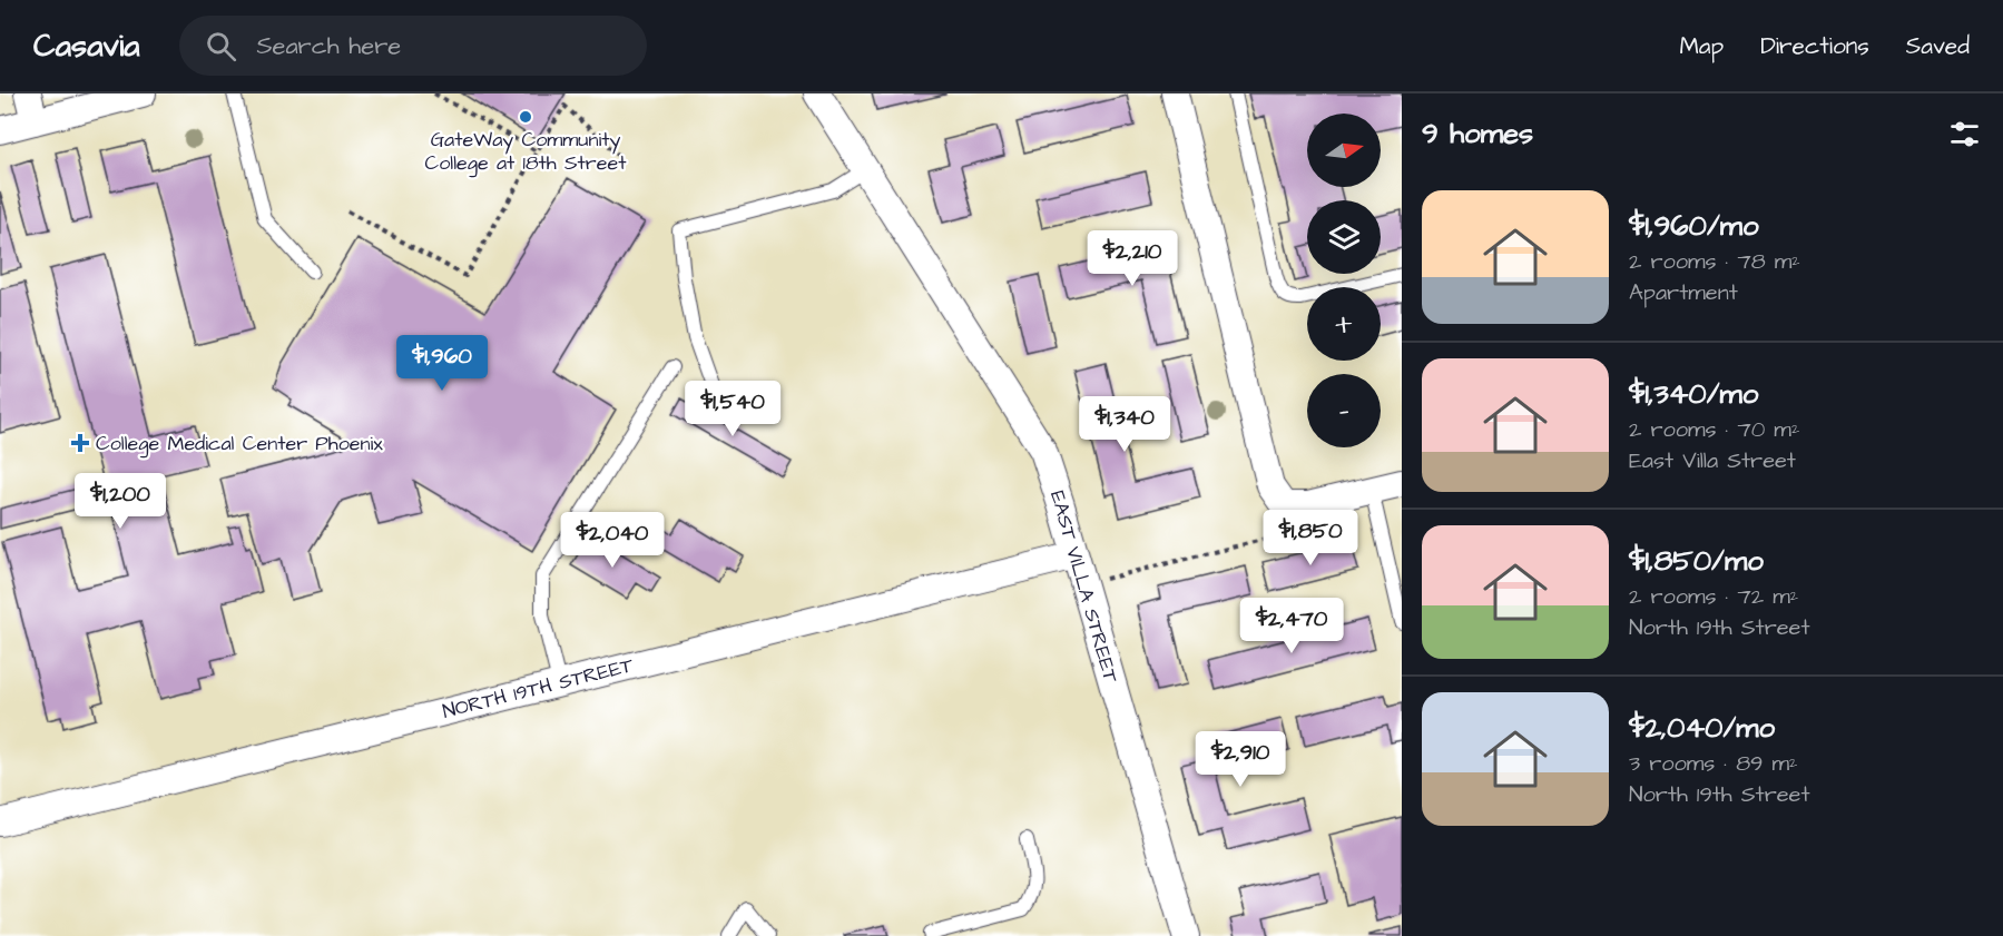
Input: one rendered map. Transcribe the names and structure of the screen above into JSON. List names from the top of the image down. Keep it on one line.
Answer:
{"streets":{"street":["EAST VILLA STREET","NORTH 19TH STREET"]},"crossings":[["EAST VILLA STREET","NORTH 19TH STREET"]],"places":{"other":["GateWay Community College at 18th Street"],"health":["College Medical Center Phoenix"]},"north":"right","page":{"header":"Casavia","search":"Search here","nav":["Map","Directions","Saved"],"heading":"9 homes","map_buttons":["+","−"],"list":[{"name":"$1,960/mo","note":"2 rooms · 78 m² · Apartment"},{"name":"$1,340/mo","note":"2 rooms · 70 m² · East Villa Street"},{"name":"$1,850/mo","note":"2 rooms · 72 m² · North 19th Street"},{"name":"$2,040/mo","note":"3 rooms · 89 m² · North 19th Street"}],"price":["$2,210","$1,960","$1,540","$1,340","$1,200","$1,850","$2,040","$2,470","$2,910"]}}
